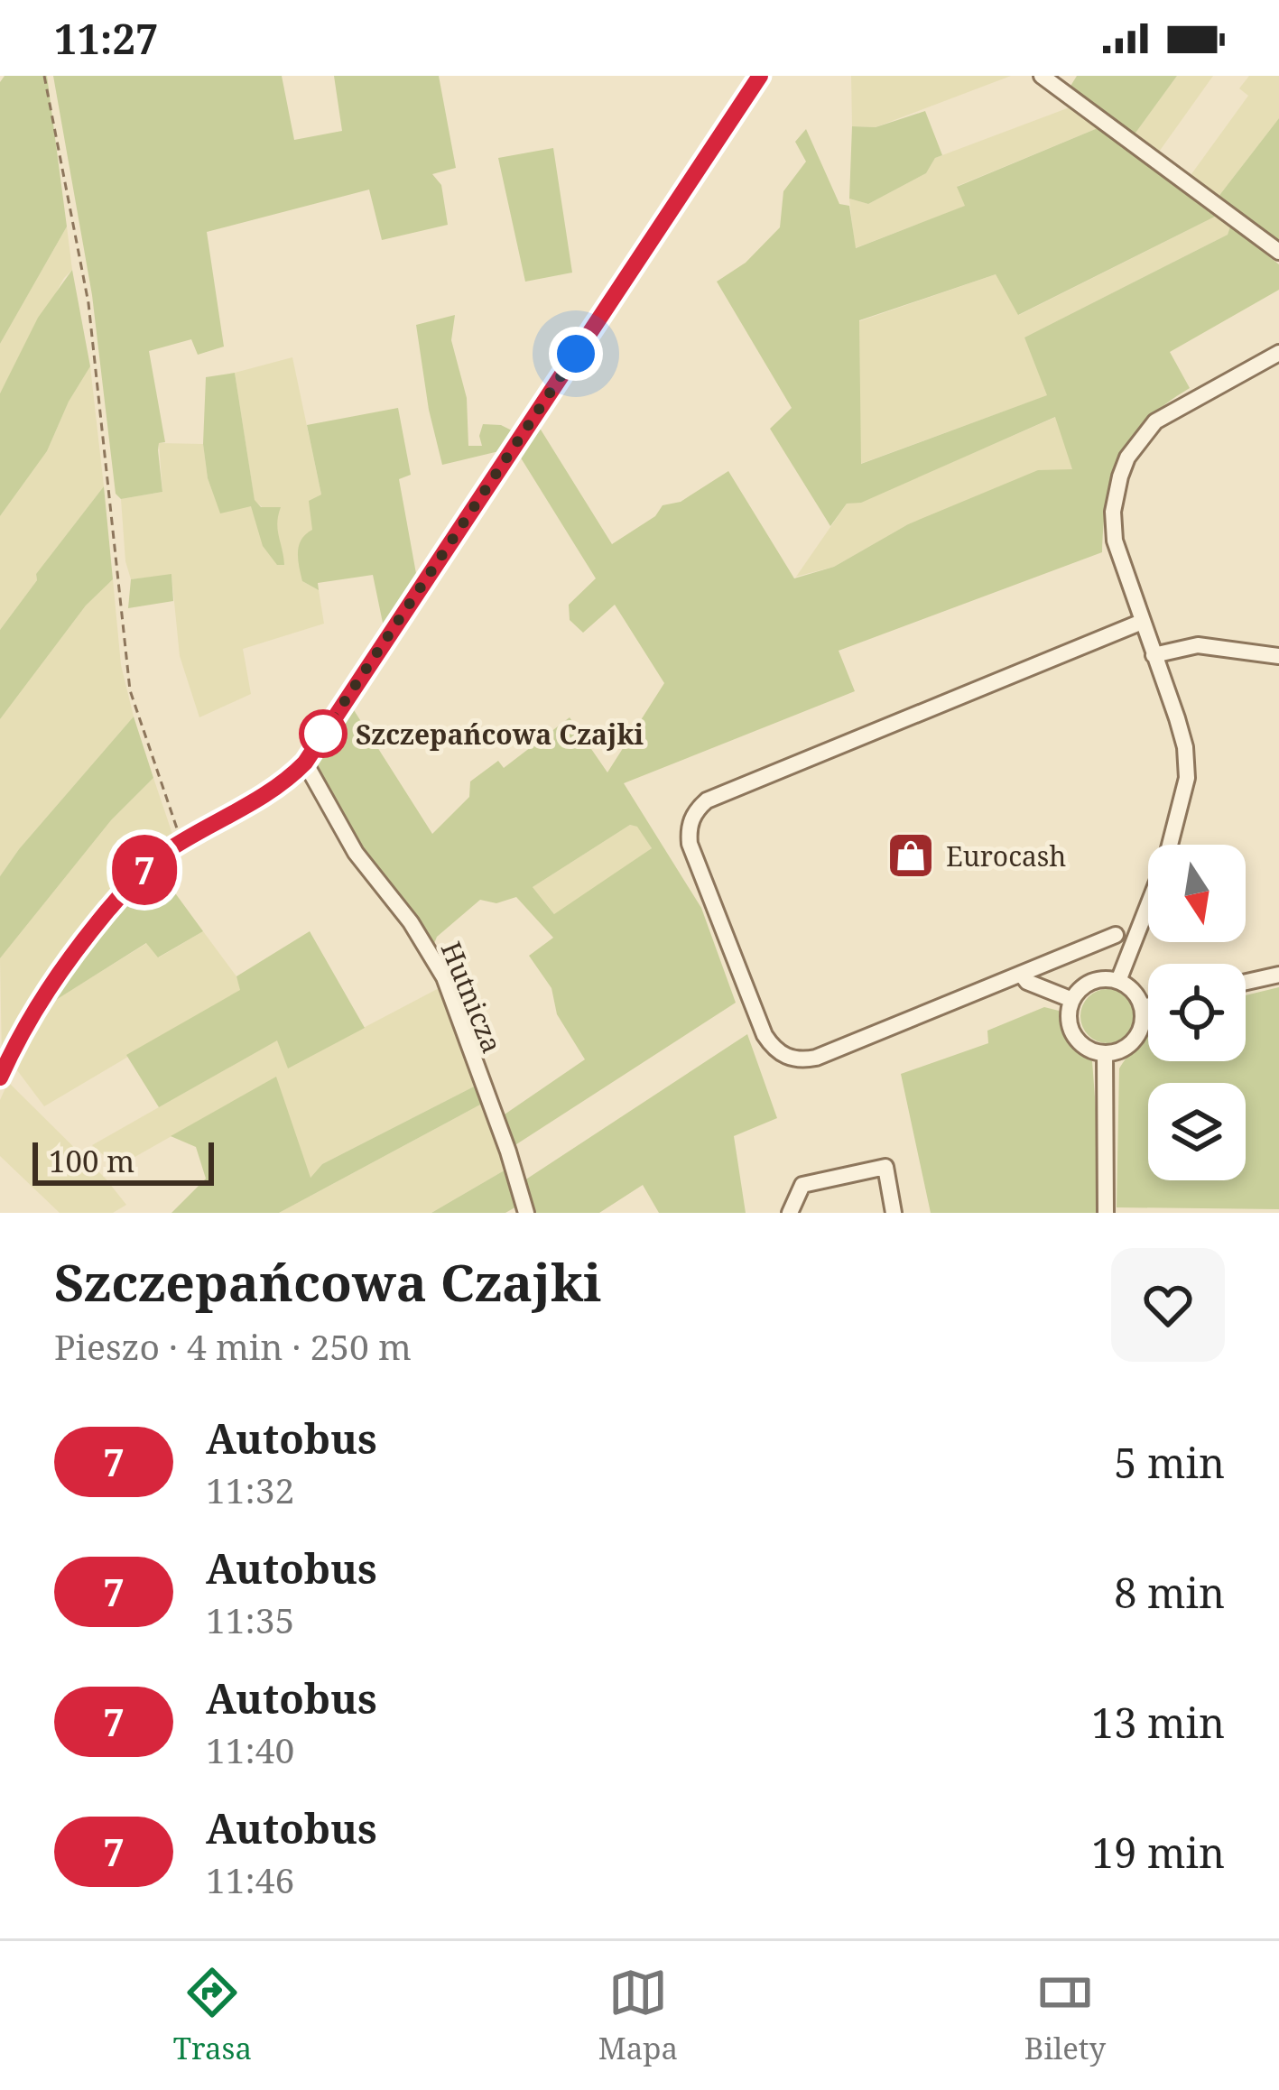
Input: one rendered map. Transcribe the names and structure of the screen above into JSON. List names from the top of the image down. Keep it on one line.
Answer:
{"streets":{"street":["Hutnicza"]},"places":{"other":["Szczepańcowa Czajki"],"shop":["Eurocash"]},"lines":["bus line 7"],"scale_bar":"100 m","north":"bottom","page":{"status":"11:27","on_map":"7","scale":"100 m","heading":["Szczepańcowa Czajki","Pieszo · 4 min · 250 m"],"list":[{"mark":"7","name":"Autobus","note":"11:32","value":"5 min"},{"mark":"7","name":"Autobus","note":"11:35","value":"8 min"},{"mark":"7","name":"Autobus","note":"11:40","value":"13 min"},{"mark":"7","name":"Autobus","note":"11:46","value":"19 min"}],"tabs":["Trasa","Mapa","Bilety"]}}
